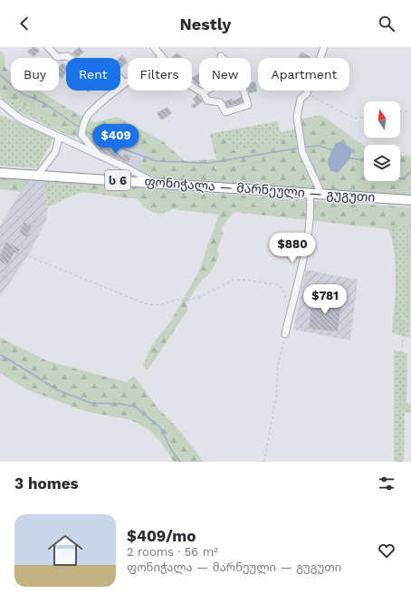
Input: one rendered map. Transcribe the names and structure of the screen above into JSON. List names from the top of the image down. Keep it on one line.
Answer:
{"streets":{"highway":["ს 6","ფონიჭალა — მარნეული — გუგუთი"]},"north":"top","page":{"header":"Nestly","chip":["Buy","Rent","Filters","New","Apartment"],"price":["$409","$880","$781"],"heading":"3 homes","list":[{"name":"$409/mo","note":"2 rooms · 56 m² · ფონიჭალა — მარნეული — გუგუთი"}]}}
